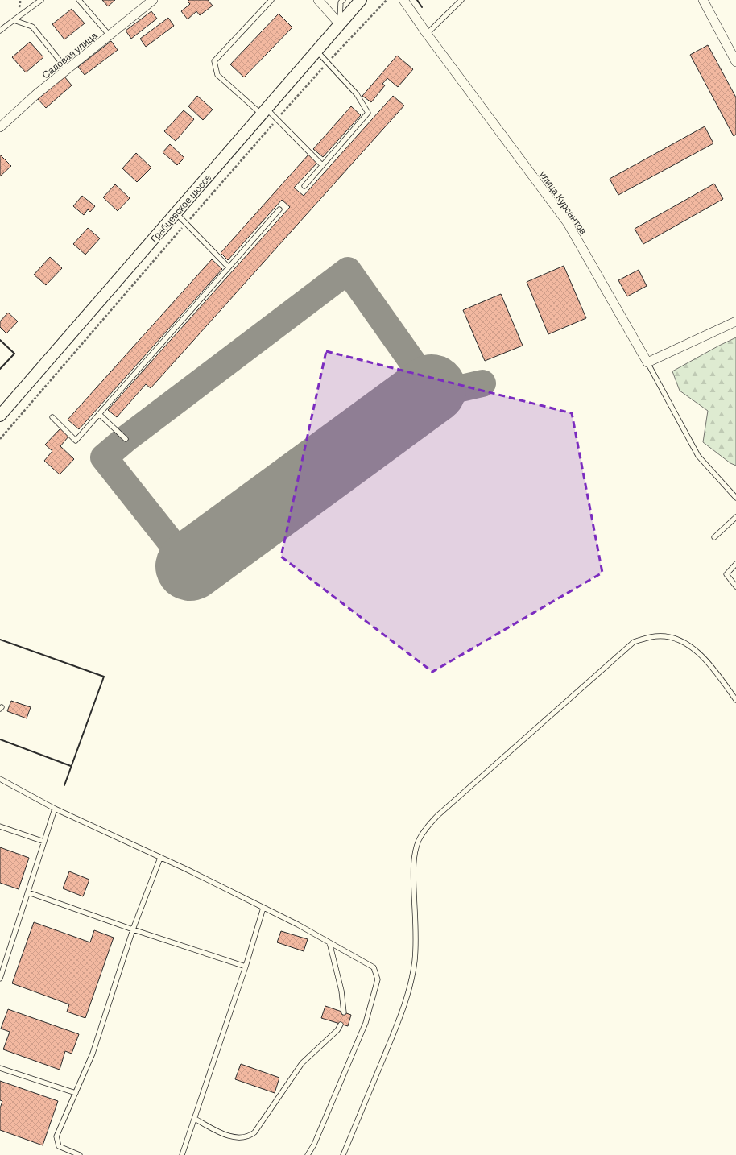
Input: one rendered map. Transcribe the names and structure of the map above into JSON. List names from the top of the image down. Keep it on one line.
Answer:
{"streets":{"street":["Садовая улица","улица Курсантов","Грабцевское шоссе"]}}
